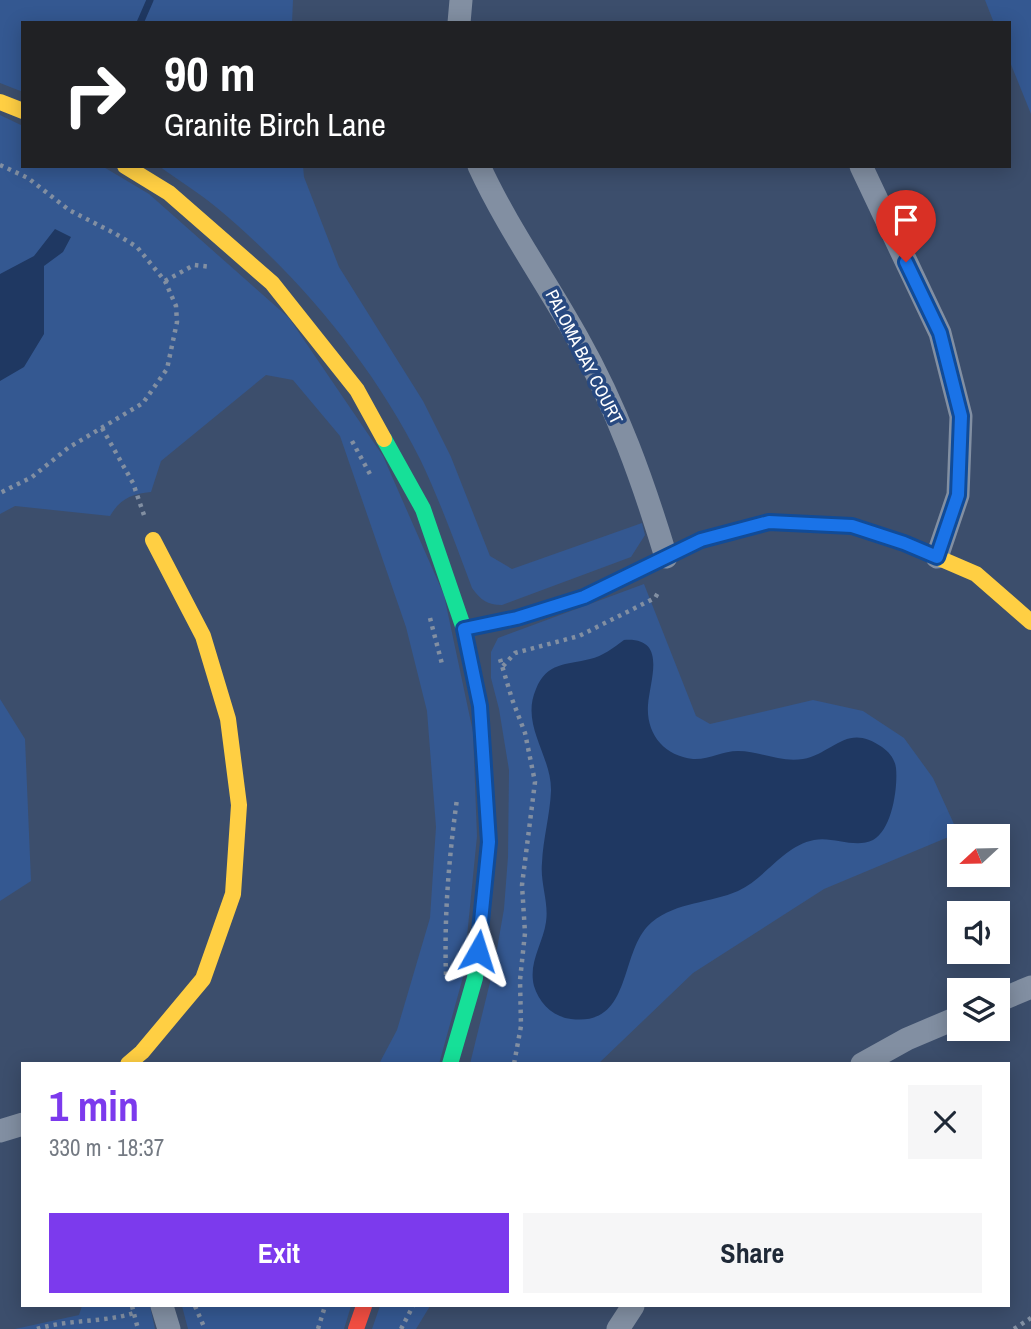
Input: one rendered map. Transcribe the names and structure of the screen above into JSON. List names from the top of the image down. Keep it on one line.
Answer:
{"streets":{"street":["PALOMA BAY COURT"]},"north":"left","page":{"turn":["90 m","Granite Birch Lane"],"heading":["1 min","330 m · 18:37"],"buttons":["Exit","Share"]}}
